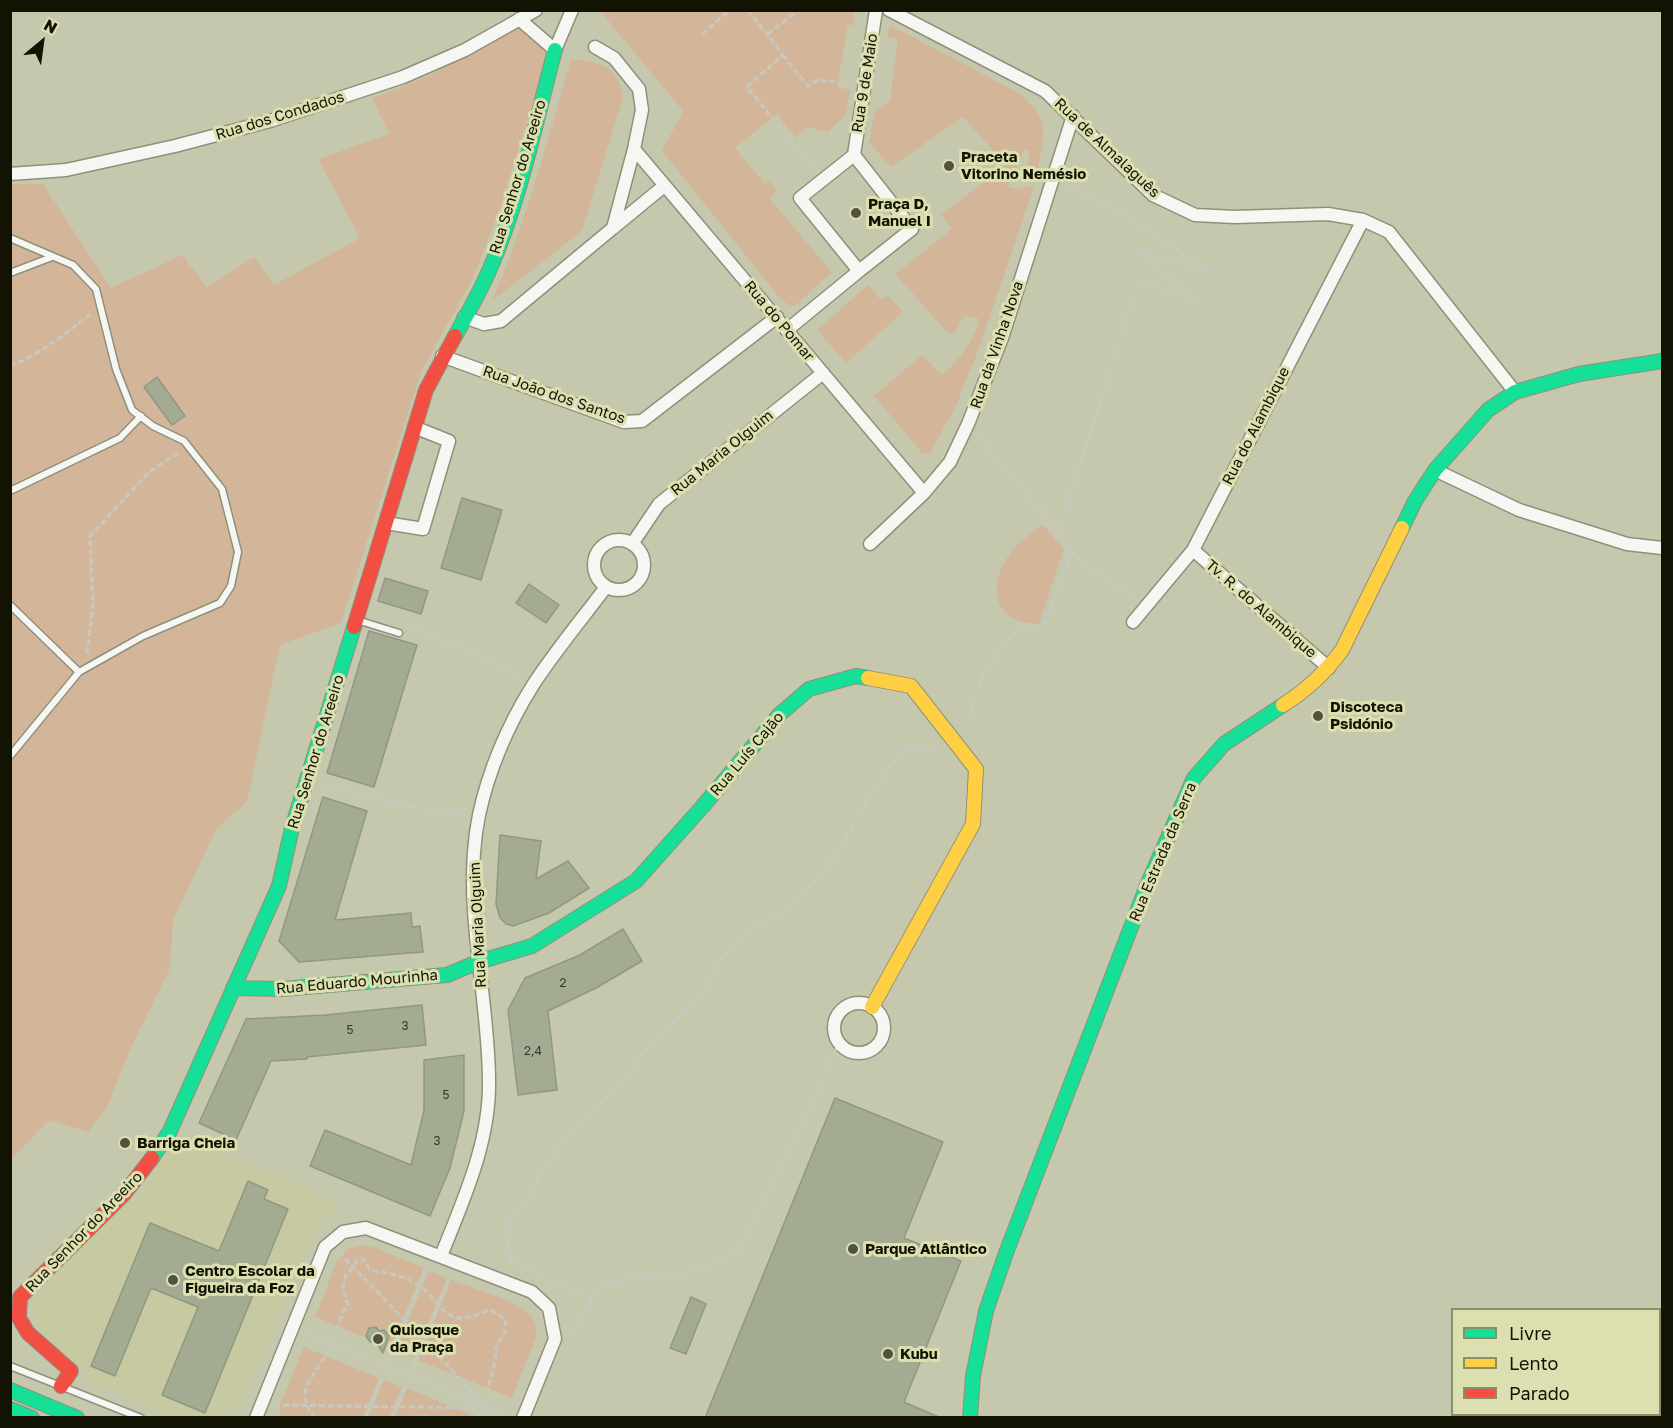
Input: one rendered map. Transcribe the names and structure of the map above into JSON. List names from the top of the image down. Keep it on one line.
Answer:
{"streets":{"street":["Rua 9 de Maio","Rua dos Condados","Rua de Almalaguês","Rua Senhor do Areeiro","Rua do Pomar","Rua da Vinha Nova","Rua João dos Santos","Rua do Alambique","Rua Maria Olguim","Tv. R. do Alambique","Rua Luís Cajão","Rua Estrada da Serra","Rua Eduardo Mourinha"]},"crossings":[["Rua de Almalaguês","Rua da Vinha Nova"],["Rua de Almalaguês","Rua do Alambique"],["Rua de Almalaguês","Rua Estrada da Serra"],["Rua Senhor do Areeiro","Rua João dos Santos"],["Rua Senhor do Areeiro","Rua Eduardo Mourinha"],["Rua do Pomar","Rua da Vinha Nova"],["Rua do Pomar","Rua João dos Santos"],["Rua do Pomar","Rua Maria Olguim"],["Rua do Alambique","Tv. R. do Alambique"],["Rua Maria Olguim","Rua Luís Cajão"],["Rua Maria Olguim","Rua Eduardo Mourinha"],["Tv. R. do Alambique","Rua Estrada da Serra"],["Rua Luís Cajão","Rua Eduardo Mourinha"]],"places":["Praceta Vitorino Nemésio","Praça D, Manuel I","Discoteca Psidónio","Barriga Cheia","Parque Atlântico","Centro Escolar da Figueira da Foz","Quiosque da Praça","Kubu"],"house_numbers":["2","3","5","2,4","5","3"],"legend":["Livre","Lento","Parado"],"north":"top right"}
